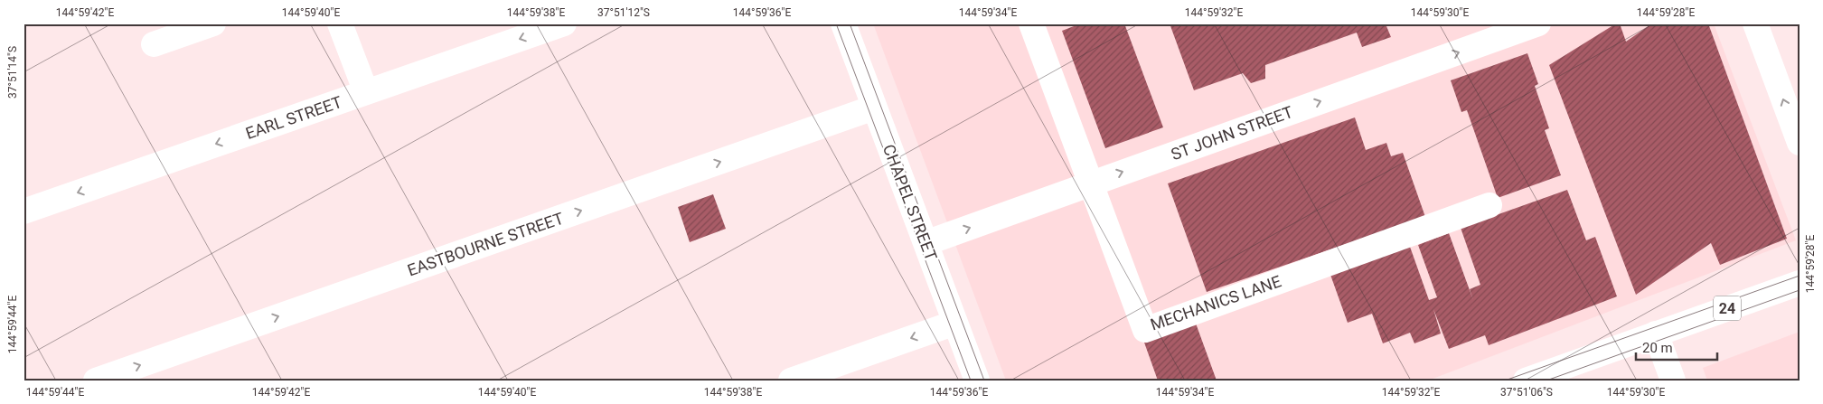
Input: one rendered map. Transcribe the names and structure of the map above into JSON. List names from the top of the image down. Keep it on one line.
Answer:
{"streets":{"street":["EARL STREET","ST JOHN STREET","CHAPEL STREET","EASTBOURNE STREET","MECHANICS LANE","24"]},"crossings":[["ST JOHN STREET","CHAPEL STREET"],["ST JOHN STREET","MECHANICS LANE"],["CHAPEL STREET","EASTBOURNE STREET"]],"one_way":["EARL STREET","ST JOHN STREET","EASTBOURNE STREET"],"scale_bar":"20 m","coordinates":["144°59'42\"E","144°59'40\"E","144°59'38\"E","37°51'12\"S","144°59'36\"E","144°59'34\"E","144°59'32\"E","144°59'30\"E","144°59'28\"E","37°51'14\"S","144°59'44\"E","37°51'06\"S"]}
